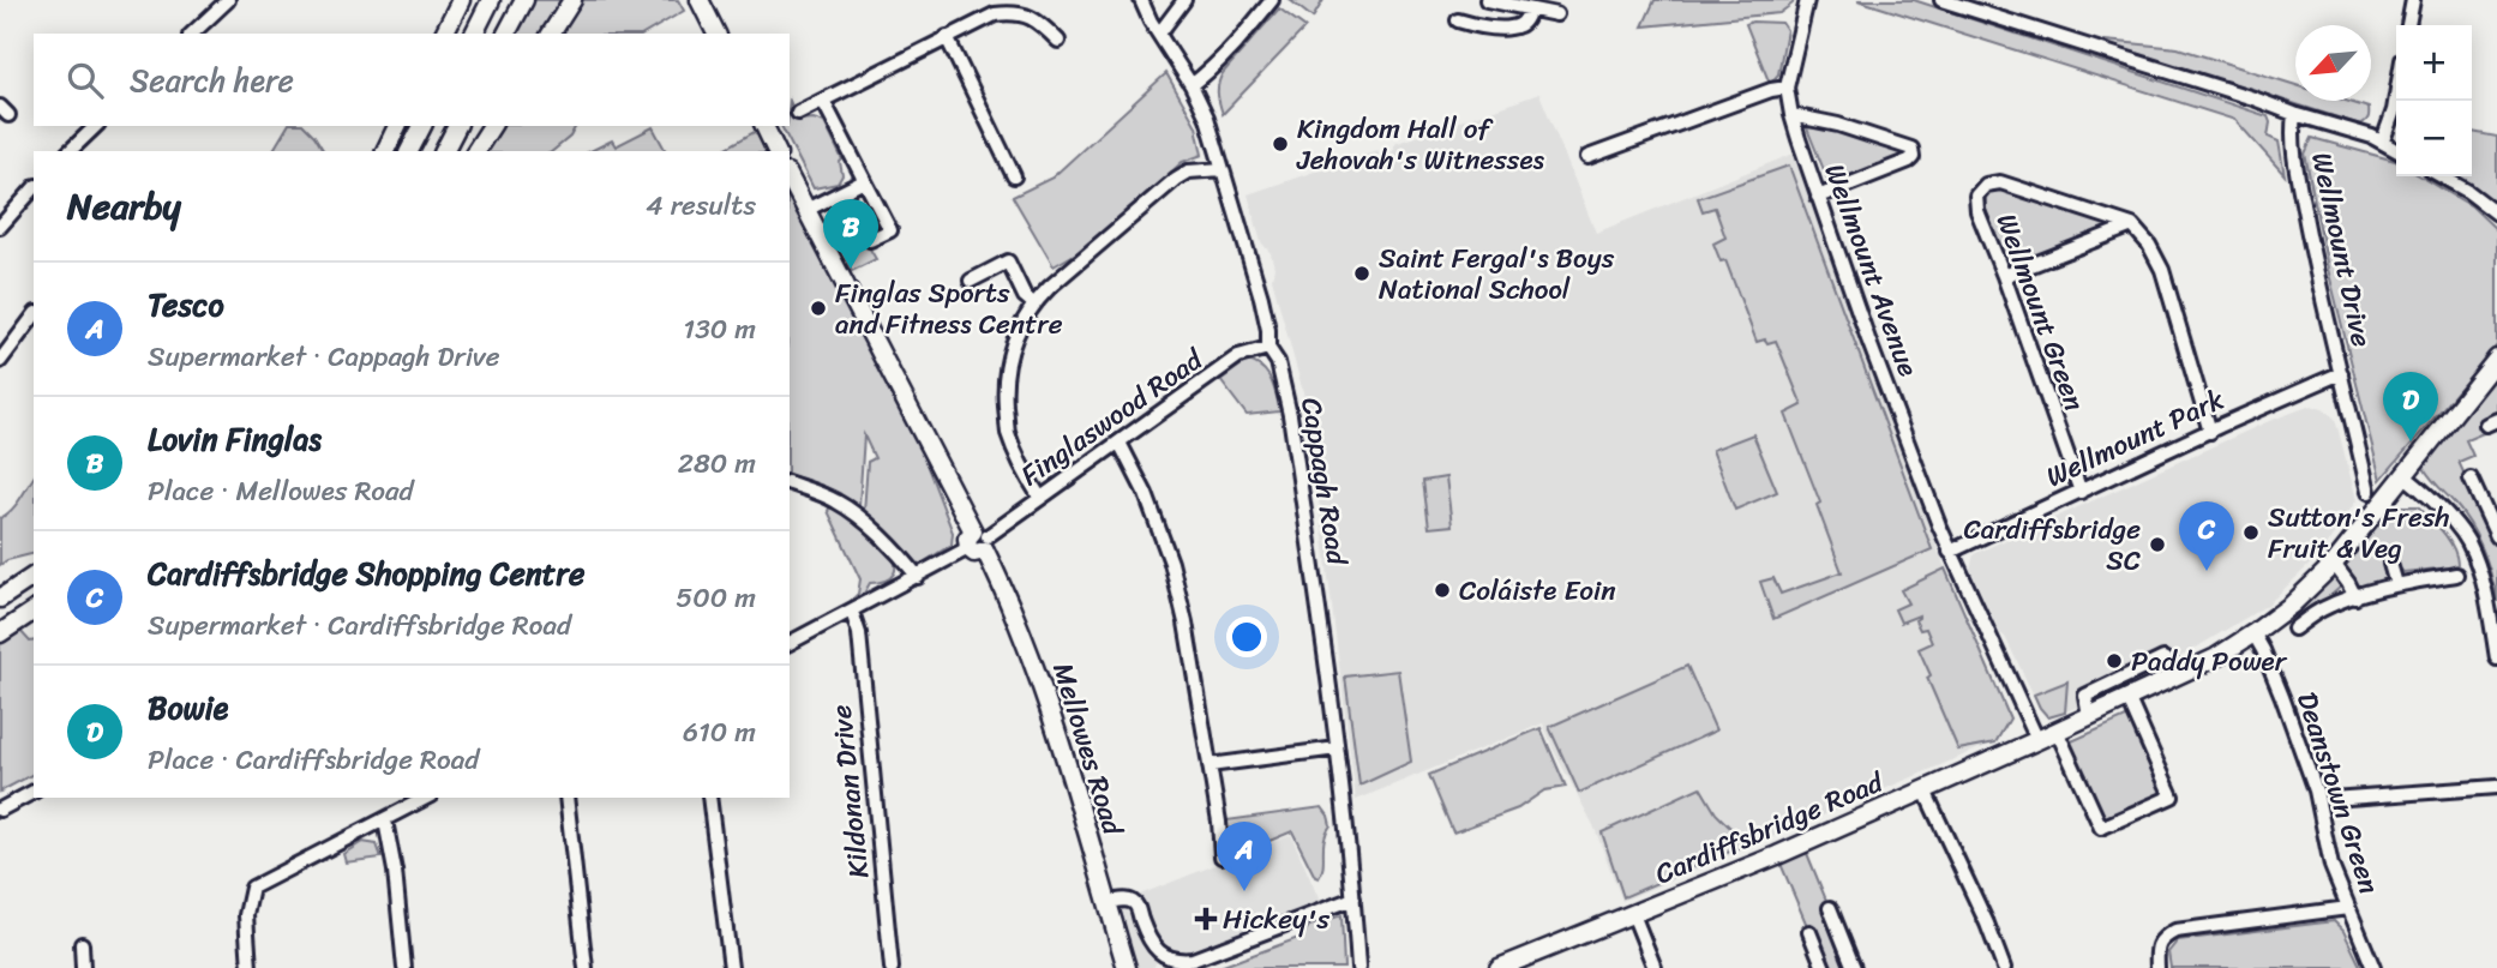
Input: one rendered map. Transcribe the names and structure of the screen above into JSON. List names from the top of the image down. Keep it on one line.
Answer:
{"streets":{"main road":["Mellowes Road","Cardiffsbridge Road"],"street":["Wellmount Drive","Wellmount Avenue","Wellmount Green","Finglaswood Road","Wellmount Park","Cappagh Road","Kildonan Drive","Deanstown Green"]},"crossings":[["Wellmount Drive","Wellmount Park"],["Wellmount Avenue","Wellmount Park"],["Wellmount Avenue","Cardiffsbridge Road"],["Wellmount Green","Wellmount Park"],["Finglaswood Road","Cappagh Road"],["Finglaswood Road","Mellowes Road"],["Finglaswood Road","Kildonan Drive"],["Deanstown Green","Cardiffsbridge Road"]],"places":{"other":["Kingdom Hall of Jehovah's Witnesses","Saint Fergal's Boys National School","Finglas Sports and Fitness Centre","Sutton's Fresh Fruit & Veg","Cardiffsbridge SC","Coláiste Eoin","Paddy Power"],"health":["Hickey's"]},"north":"bottom left","page":{"map_buttons":["+","−"],"search":"Search here","heading":["Nearby","4 results"],"pins":["B","D","C","A"],"list":[{"mark":"A","name":"Tesco","note":"Supermarket · Cappagh Drive","value":"130 m"},{"mark":"B","name":"Lovin Finglas","note":"Place · Mellowes Road","value":"280 m"},{"mark":"C","name":"Cardiffsbridge Shopping Centre","note":"Supermarket · Cardiffsbridge Road","value":"500 m"},{"mark":"D","name":"Bowie","note":"Place · Cardiffsbridge Road","value":"610 m"}]}}
